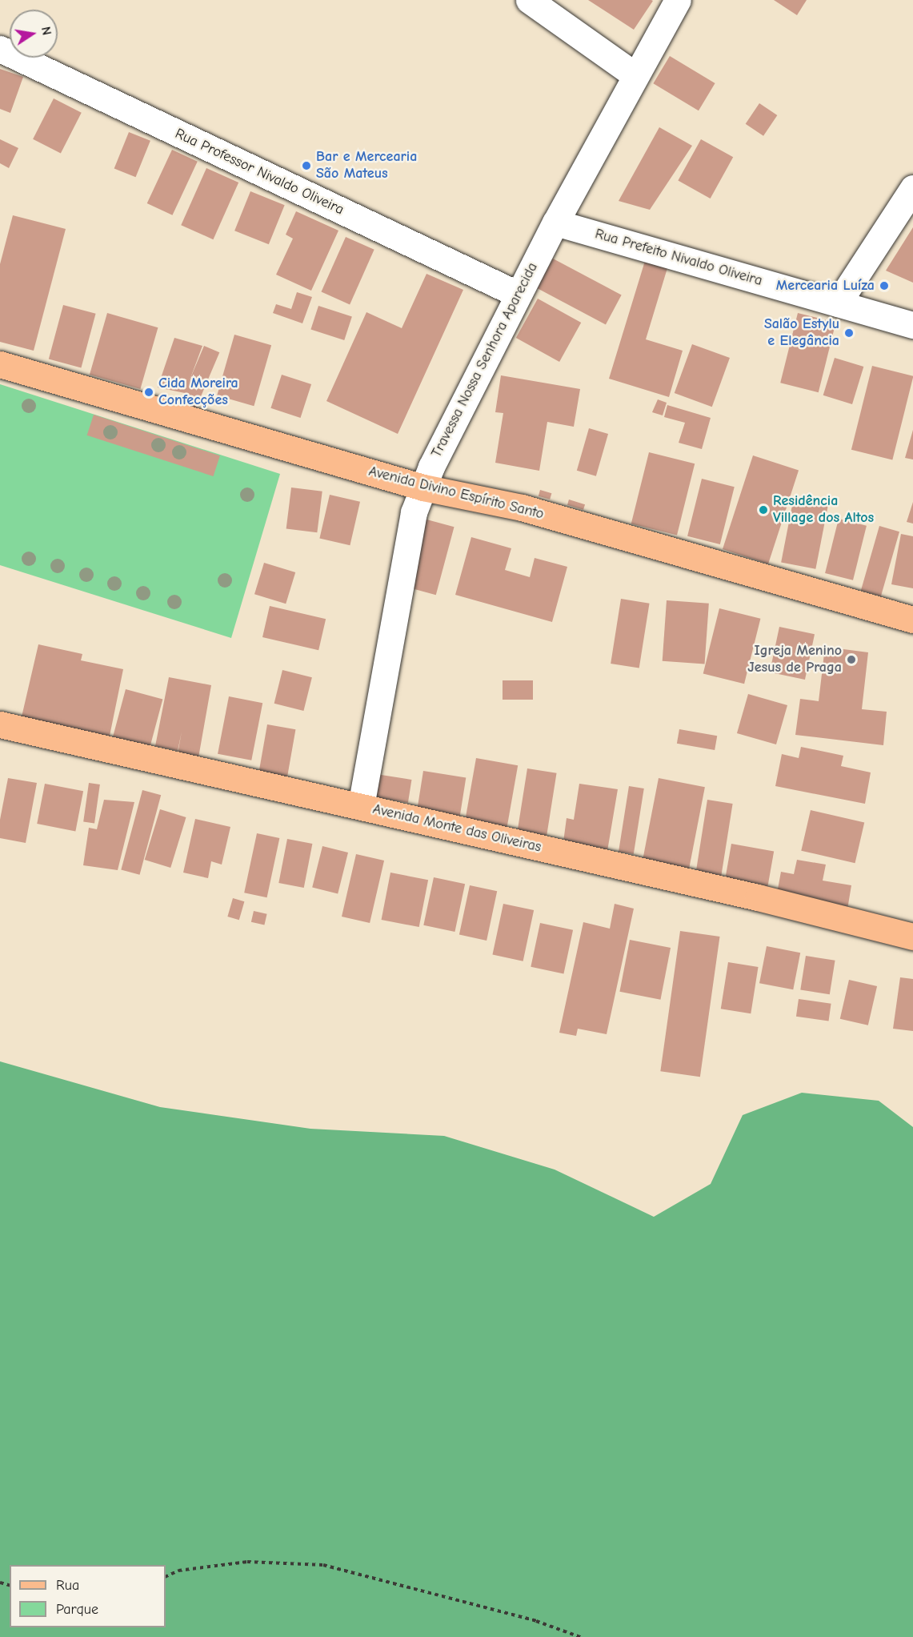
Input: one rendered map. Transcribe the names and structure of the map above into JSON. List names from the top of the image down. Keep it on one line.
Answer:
{"streets":{"main road":["Avenida Divino Espírito Santo","Avenida Monte das Oliveiras"],"street":["Rua Professor Nivaldo Oliveira","Rua Prefeito Nivaldo Oliveira","Travessa Nossa Senhora Aparecida"]},"crossings":[["Rua Professor Nivaldo Oliveira","Travessa Nossa Senhora Aparecida"],["Rua Prefeito Nivaldo Oliveira","Travessa Nossa Senhora Aparecida"],["Travessa Nossa Senhora Aparecida","Avenida Divino Espírito Santo"],["Travessa Nossa Senhora Aparecida","Avenida Monte das Oliveiras"]],"places":["Bar e Mercearia São Mateus","Mercearia Luíza","Salão Estylu e Elegância","Cida Moreira Confecções","Residência Village dos Altos","Igreja Menino Jesus de Praga"],"legend":["Rua","Parque"],"north":"right"}
